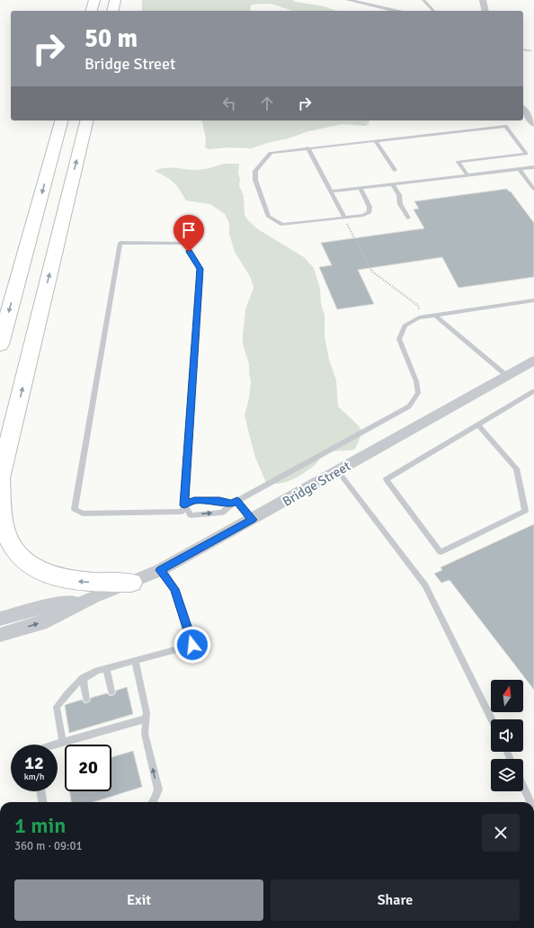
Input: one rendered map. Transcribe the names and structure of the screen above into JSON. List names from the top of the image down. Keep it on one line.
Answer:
{"streets":{"street":["Bridge Street"]},"north":"top","page":{"turn":["50 m","Bridge Street"],"speed":"12 km/h","limit":"20","heading":["1 min","360 m · 09:01"],"buttons":["Exit","Share"]}}
